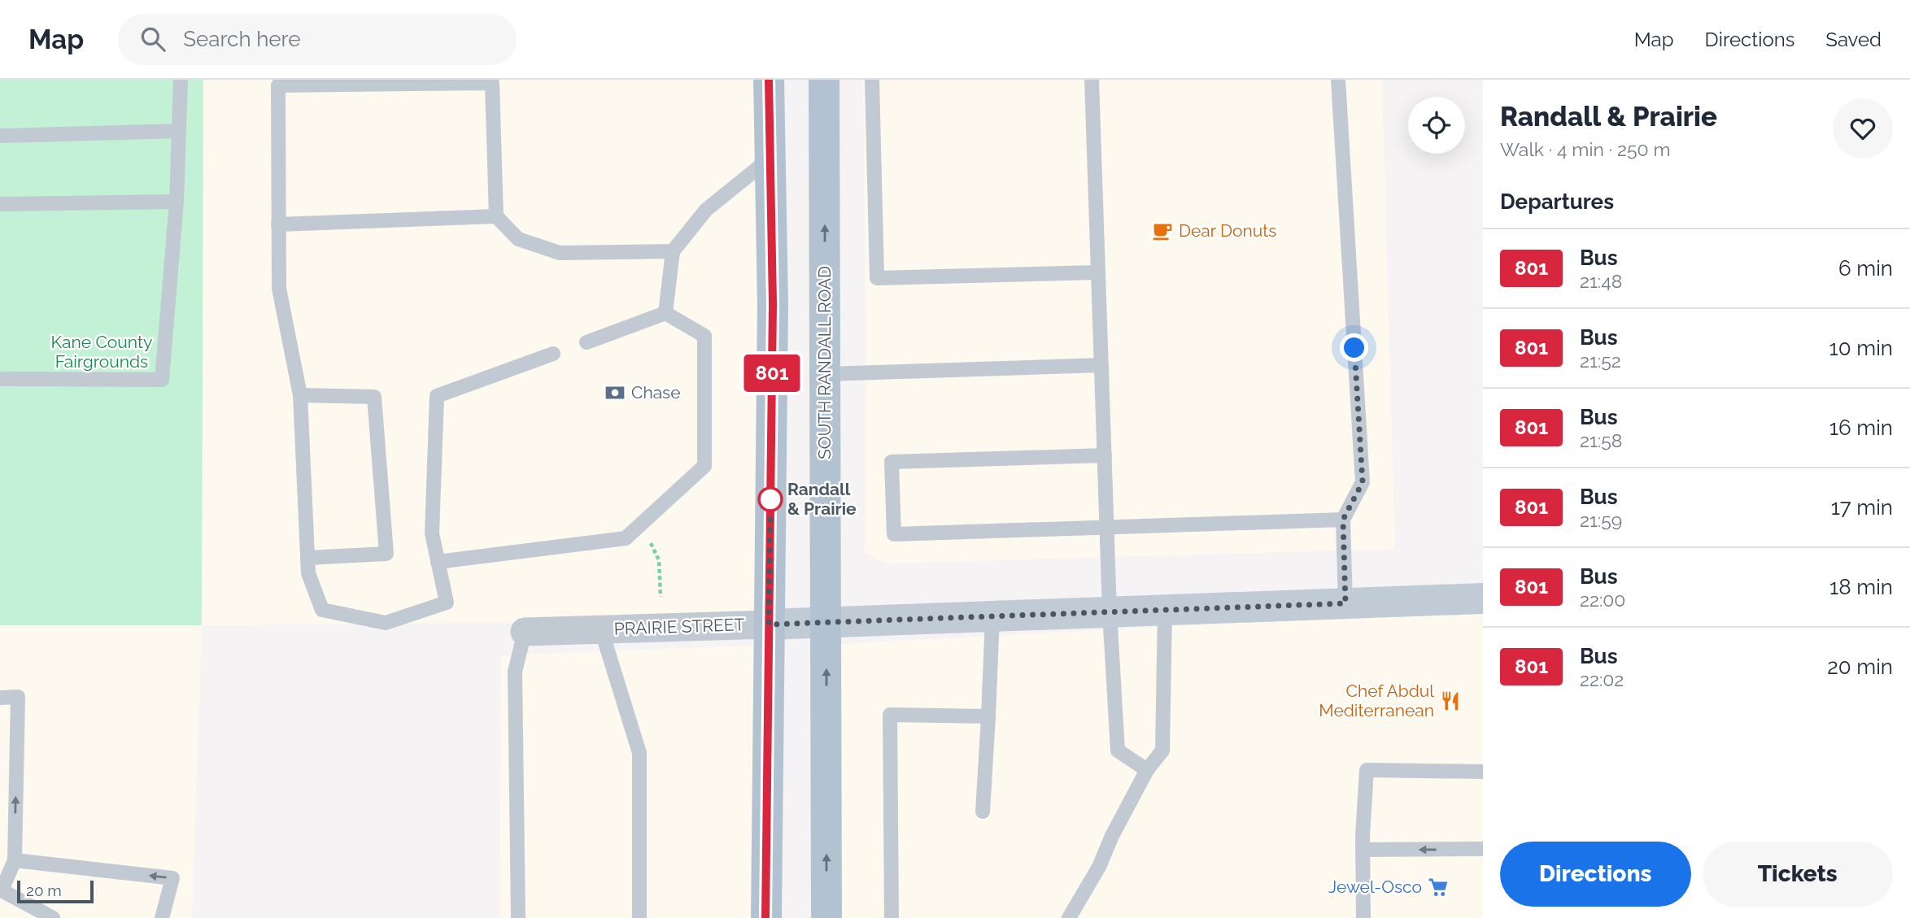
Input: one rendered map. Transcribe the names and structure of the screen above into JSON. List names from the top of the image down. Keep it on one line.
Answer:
{"streets":{"main road":["SOUTH RANDALL ROAD"],"street":["PRAIRIE STREET"]},"crossings":[["SOUTH RANDALL ROAD","PRAIRIE STREET"]],"parks":["Kane County Fairgrounds"],"places":{"cafe":["Dear Donuts"],"bank":["Chase"],"other":["Randall & Prairie"],"restaurant":["Chef Abdul Mediterranean"],"supermarket":["Jewel-Osco"]},"lines":["bus line 801"],"scale_bar":"20 m","page":{"header":"Map","search":"Search here","nav":["Map","Directions","Saved"],"on_map":"801","heading":[["Randall & Prairie","Walk · 4 min · 250 m"],"Departures"],"list":[{"mark":"801","name":"Bus","note":"21:48","value":"6 min"},{"mark":"801","name":"Bus","note":"21:52","value":"10 min"},{"mark":"801","name":"Bus","note":"21:58","value":"16 min"},{"mark":"801","name":"Bus","note":"21:59","value":"17 min"},{"mark":"801","name":"Bus","note":"22:00","value":"18 min"},{"mark":"801","name":"Bus","note":"22:02","value":"20 min"}],"buttons":["Directions","Tickets"],"scale":"20 m"}}
